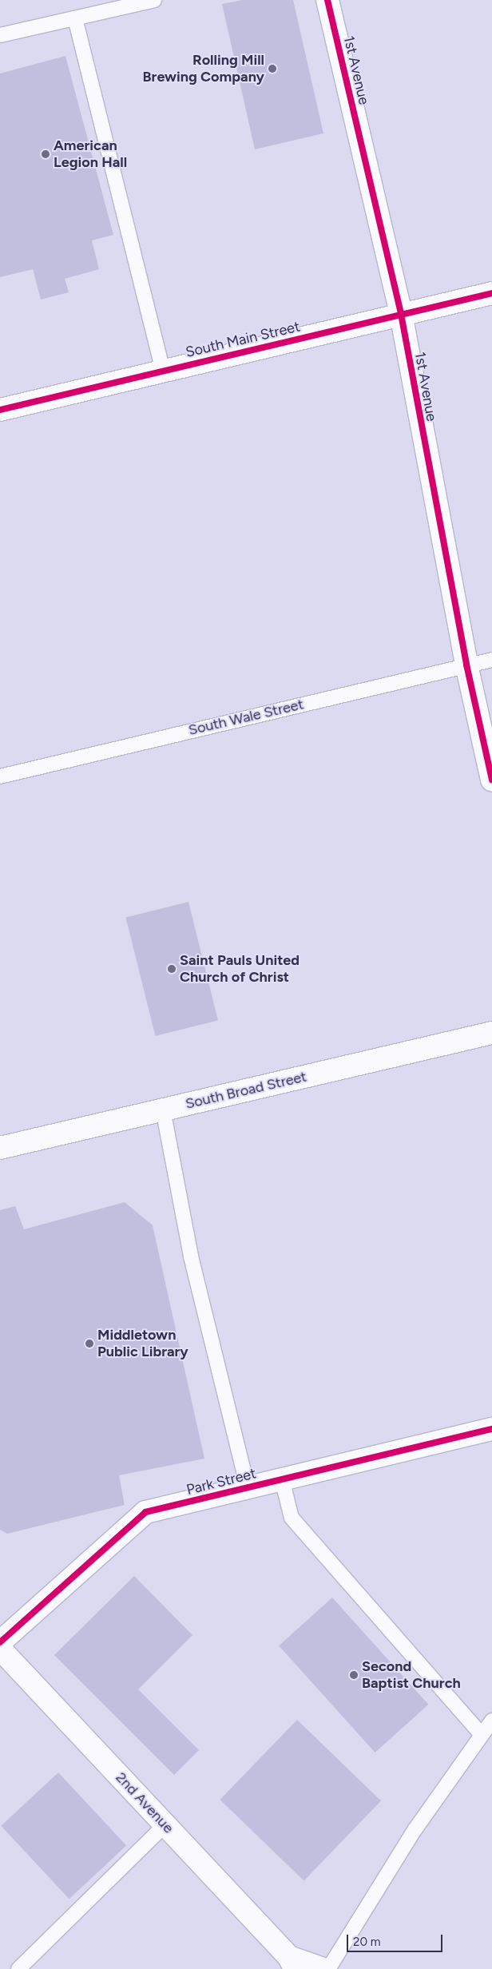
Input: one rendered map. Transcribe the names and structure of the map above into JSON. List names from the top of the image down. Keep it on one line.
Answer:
{"streets":{"street":["1st Avenue","South Main Street","South Broad Street","Park Street","2nd Avenue"],"lane":["South Wale Street"]},"crossings":[["1st Avenue","South Main Street"],["1st Avenue","South Wale Street"]],"places":["Rolling Mill Brewing Company","American Legion Hall","Saint Pauls United Church of Christ","Middletown Public Library","Second Baptist Church"],"scale_bar":"20 m"}
